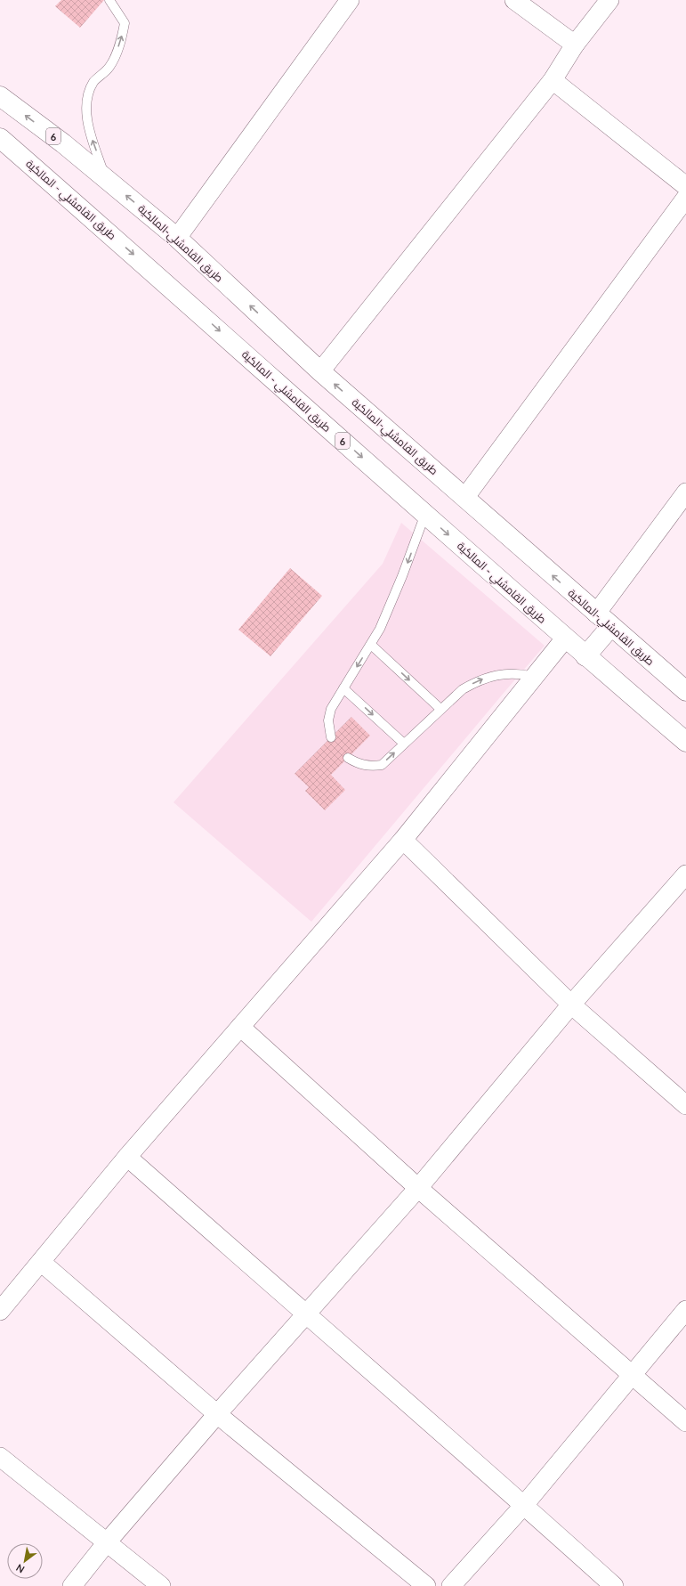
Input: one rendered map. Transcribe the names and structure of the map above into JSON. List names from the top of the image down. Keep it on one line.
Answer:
{"streets":{"highway":["6","طريق القامشلي - المالكية","طريق القامشلي-المالكية"]},"crossings":[["6","طريق القامشلي-المالكية"]],"one_way":["طريق القامشلي - المالكية","طريق القامشلي-المالكية"],"north":"bottom left"}
